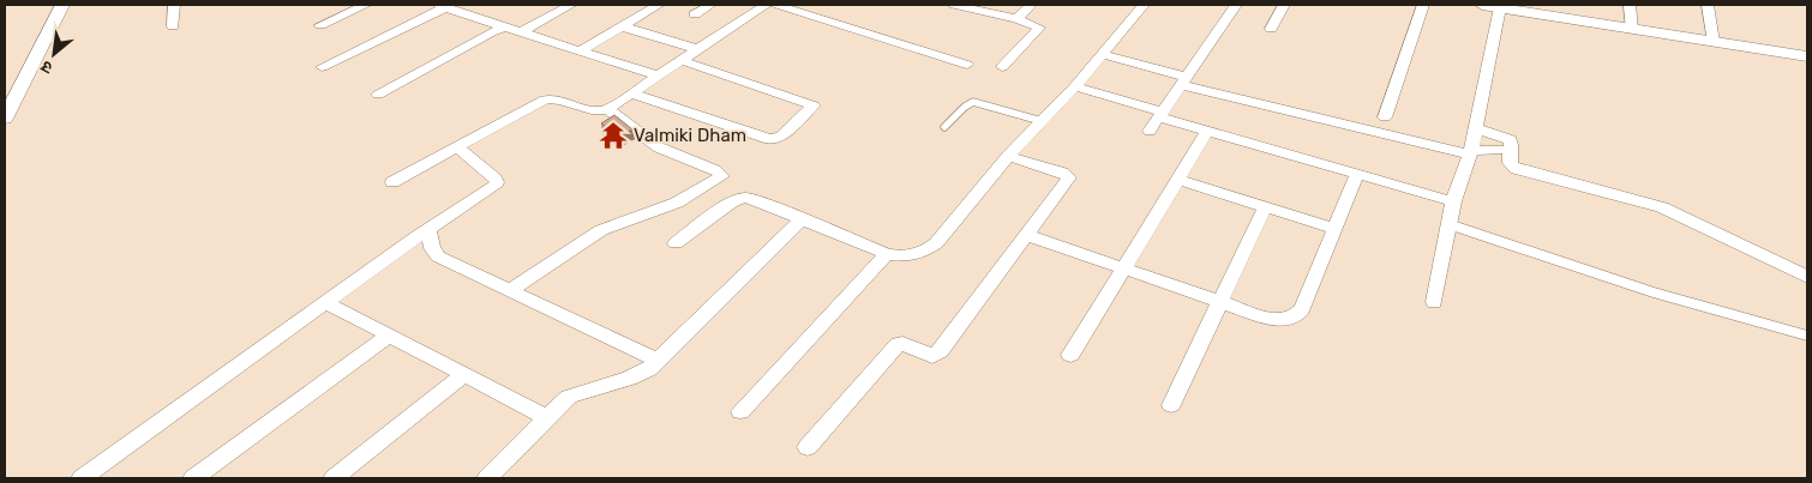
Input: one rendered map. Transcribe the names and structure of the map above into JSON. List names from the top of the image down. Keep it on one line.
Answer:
{"places":{"temple":["Valmiki Dham"]},"north":"bottom left"}
